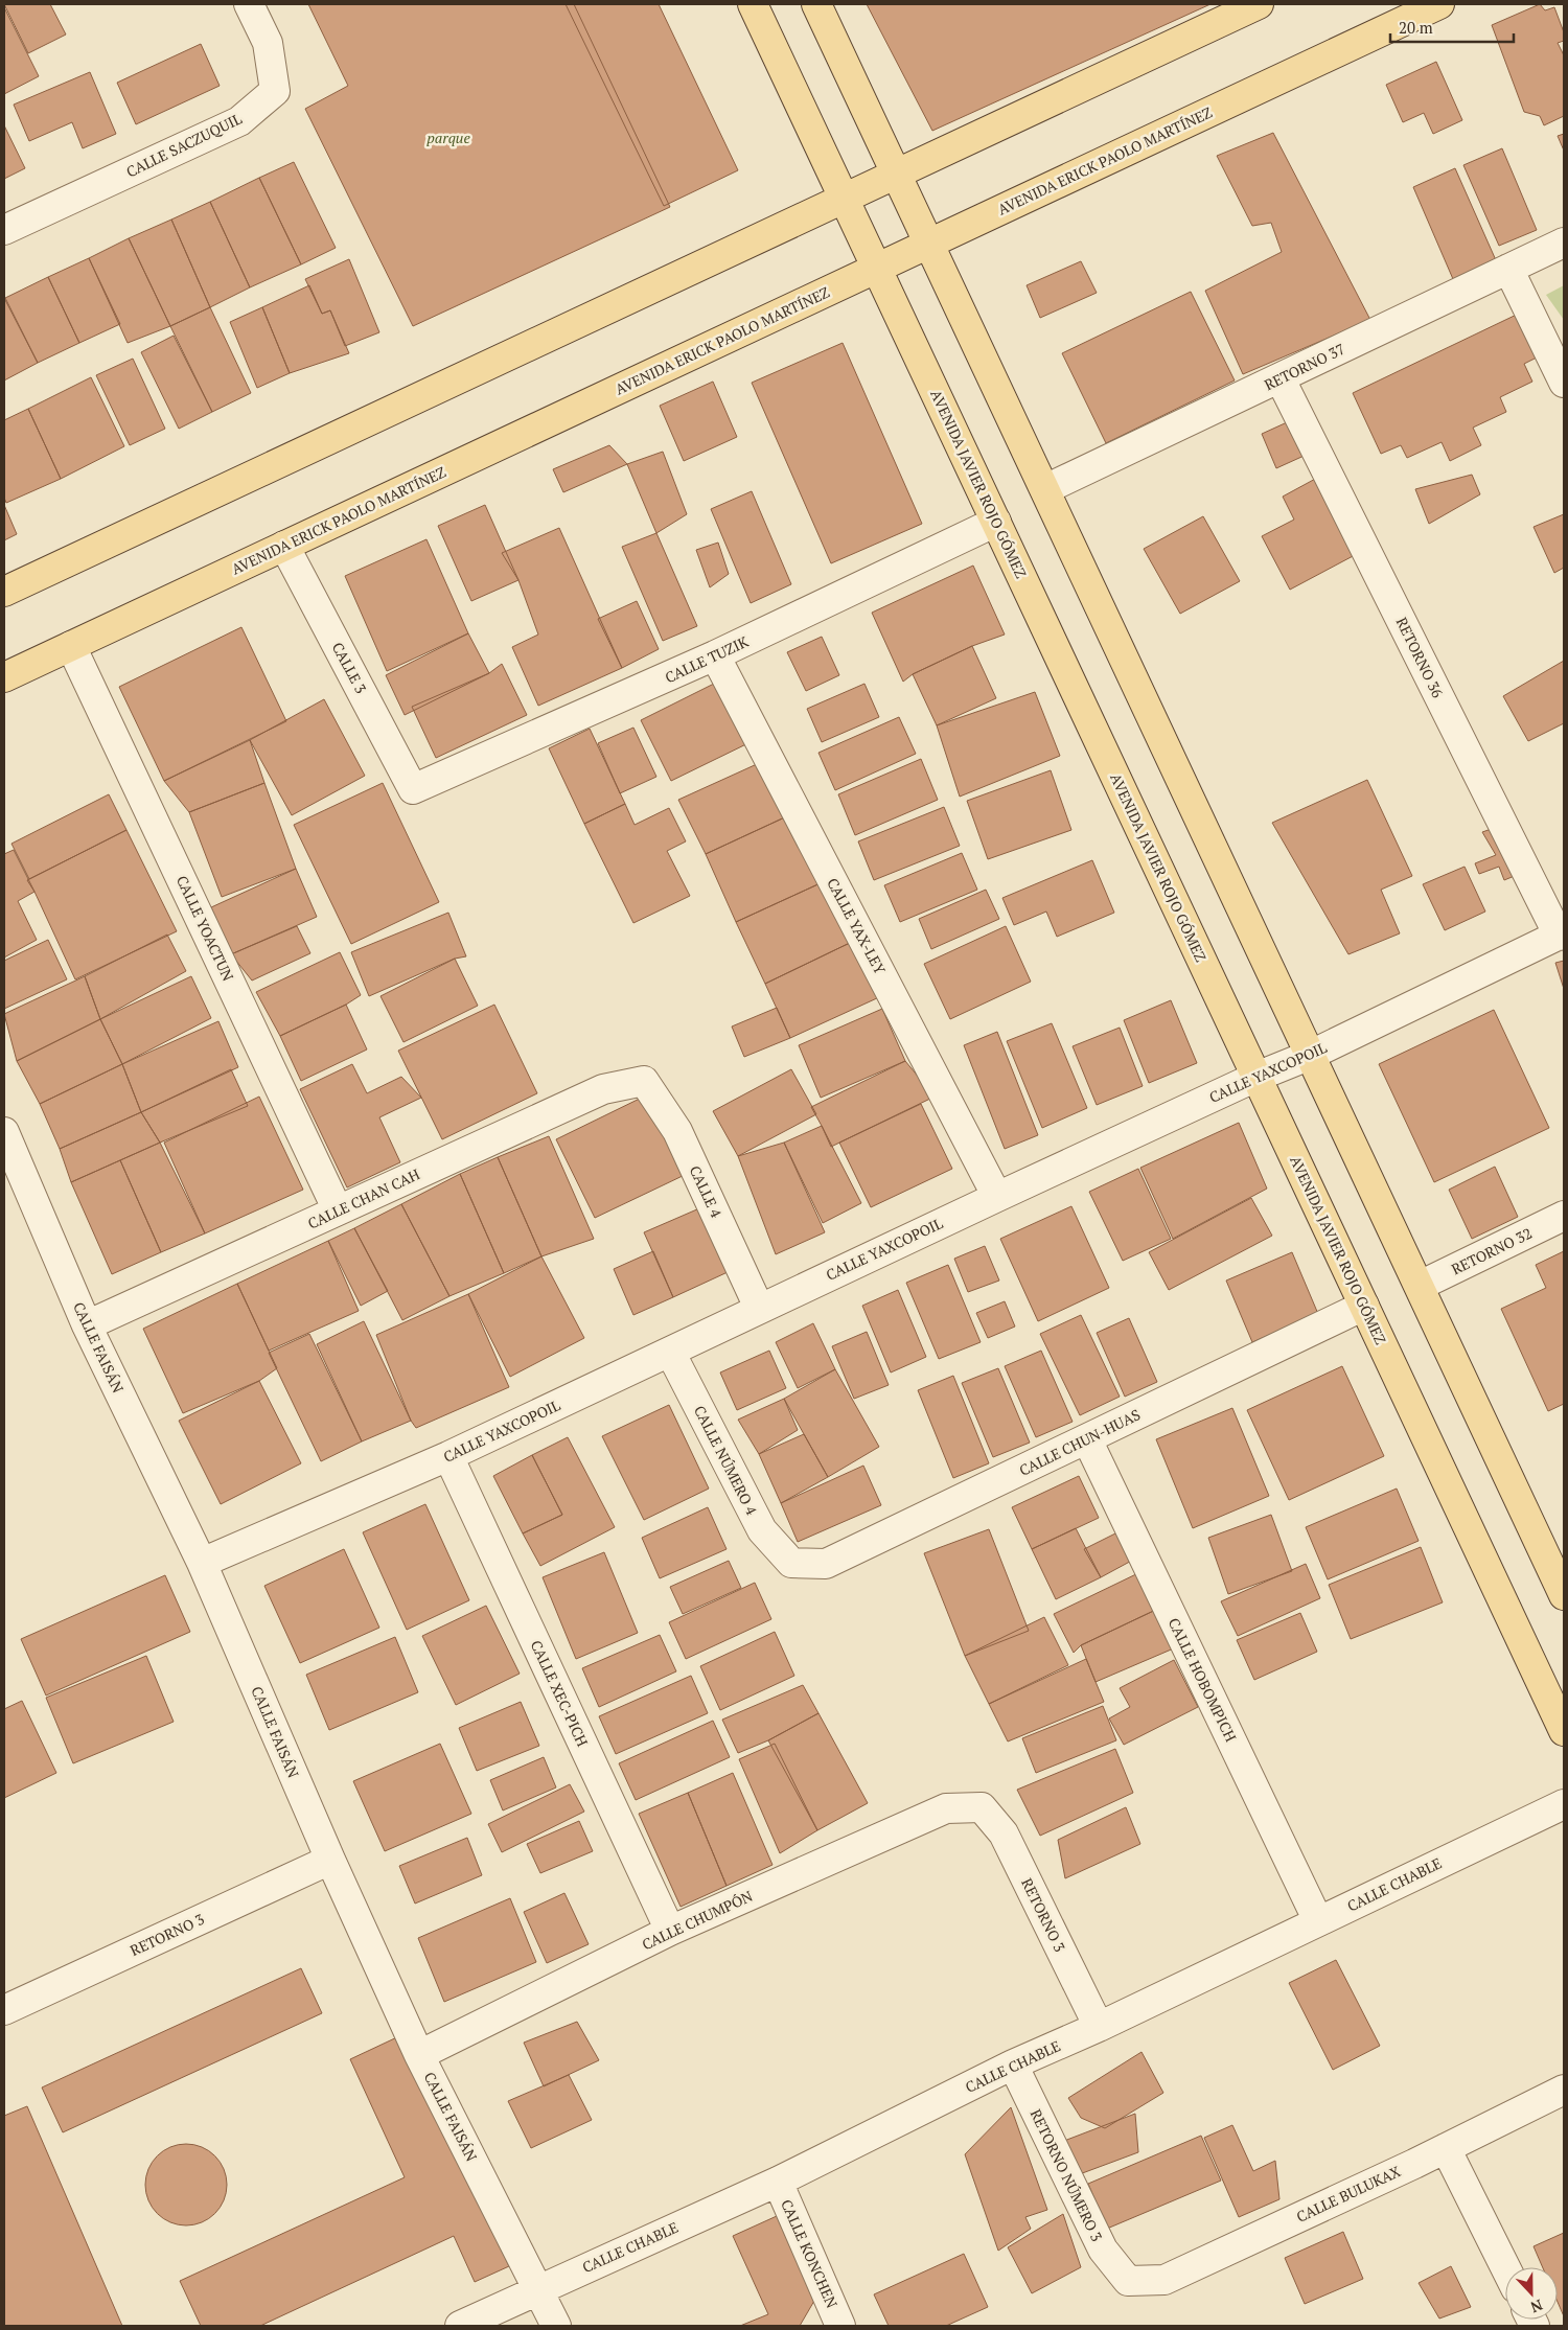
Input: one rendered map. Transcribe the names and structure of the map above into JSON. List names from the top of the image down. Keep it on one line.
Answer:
{"streets":{"main road":["AVENIDA ERICK PAOLO MARTÍNEZ","AVENIDA JAVIER ROJO GÓMEZ"],"street":["CALLE SACZUQUIL","RETORNO 37","RETORNO 36","CALLE TUZIK","CALLE 3","CALLE YAX-LEY","CALLE YOACTUN","CALLE YAXCOPOIL","CALLE 4","CALLE CHAN CAH","RETORNO 32","CALLE FAISÁN","CALLE CHUN-HUAS","CALLE NÚMERO 4","CALLE HOBOMPICH","CALLE XEC-PICH","CALLE CHABLE","RETORNO 3","CALLE CHUMPÓN","RETORNO NÚMERO 3","CALLE BULUKAX","CALLE KONCHEN"]},"crossings":[["AVENIDA ERICK PAOLO MARTÍNEZ","AVENIDA JAVIER ROJO GÓMEZ"],["AVENIDA ERICK PAOLO MARTÍNEZ","CALLE 3"],["AVENIDA ERICK PAOLO MARTÍNEZ","CALLE YOACTUN"],["RETORNO 37","RETORNO 36"],["AVENIDA JAVIER ROJO GÓMEZ","CALLE TUZIK"],["AVENIDA JAVIER ROJO GÓMEZ","CALLE YAXCOPOIL"],["AVENIDA JAVIER ROJO GÓMEZ","CALLE CHUN-HUAS"],["RETORNO 36","CALLE YAXCOPOIL"],["CALLE TUZIK","CALLE 3"],["CALLE TUZIK","CALLE YAX-LEY"],["CALLE YAX-LEY","CALLE YAXCOPOIL"],["CALLE YOACTUN","CALLE CHAN CAH"],["CALLE YAXCOPOIL","CALLE 4"],["CALLE YAXCOPOIL","CALLE FAISÁN"],["CALLE YAXCOPOIL","CALLE NÚMERO 4"],["CALLE YAXCOPOIL","CALLE XEC-PICH"],["CALLE 4","CALLE CHAN CAH"],["CALLE CHAN CAH","CALLE FAISÁN"],["CALLE FAISÁN","CALLE CHABLE"],["CALLE FAISÁN","RETORNO 3"],["CALLE FAISÁN","CALLE CHUMPÓN"],["CALLE CHUN-HUAS","CALLE NÚMERO 4"],["CALLE CHUN-HUAS","CALLE HOBOMPICH"],["CALLE HOBOMPICH","CALLE CHABLE"],["CALLE XEC-PICH","CALLE CHUMPÓN"],["CALLE CHABLE","RETORNO 3"],["CALLE CHABLE","RETORNO NÚMERO 3"],["CALLE CHABLE","CALLE KONCHEN"],["RETORNO 3","CALLE CHUMPÓN"],["RETORNO NÚMERO 3","CALLE BULUKAX"]],"parks":["parque"],"scale_bar":"20 m","north":"bottom"}
